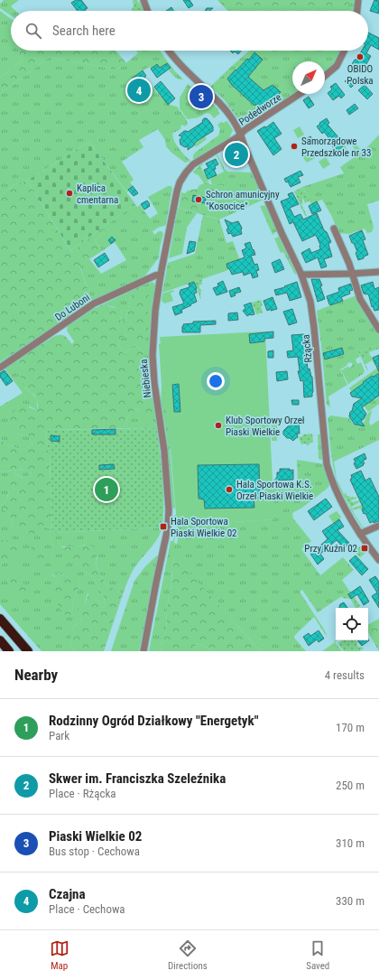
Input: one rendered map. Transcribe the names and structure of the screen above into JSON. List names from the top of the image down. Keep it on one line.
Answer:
{"streets":{"street":["Podedworze","Do Luboni","Rżącka","Niebieska"]},"crossings":[["Podedworze","Rżącka"],["Podedworze","Niebieska"],["Do Luboni","Niebieska"],["Rżącka","Niebieska"]],"places":{"other":["OBIDO Polska","Samorządowe Przedszkole nr 33","Kaplica cmentarna","Schron amunicyjny \"Kosocice\"","Klub Sportowy Orzeł Piaski Wielkie","Hala Sportowa K.S. Orzeł Piaski Wielkie"],"transit":["Hala Sportowa Piaski Wielkie 02","Przy Kuźni 02"]},"north":"top right","page":{"search":"Search here","pins":["4","3","2","1"],"heading":["Nearby","4 results"],"list":[{"mark":"1","name":"Rodzinny Ogród Działkowy \"Energetyk\"","note":"Park","value":"170 m"},{"mark":"2","name":"Skwer im. Franciszka Szeleźnika","note":"Place · Rżącka","value":"250 m"},{"mark":"3","name":"Piaski Wielkie 02","note":"Bus stop · Cechowa","value":"310 m"},{"mark":"4","name":"Czajna","note":"Place · Cechowa","value":"330 m"}],"nav":["Map","Directions","Saved"]}}
